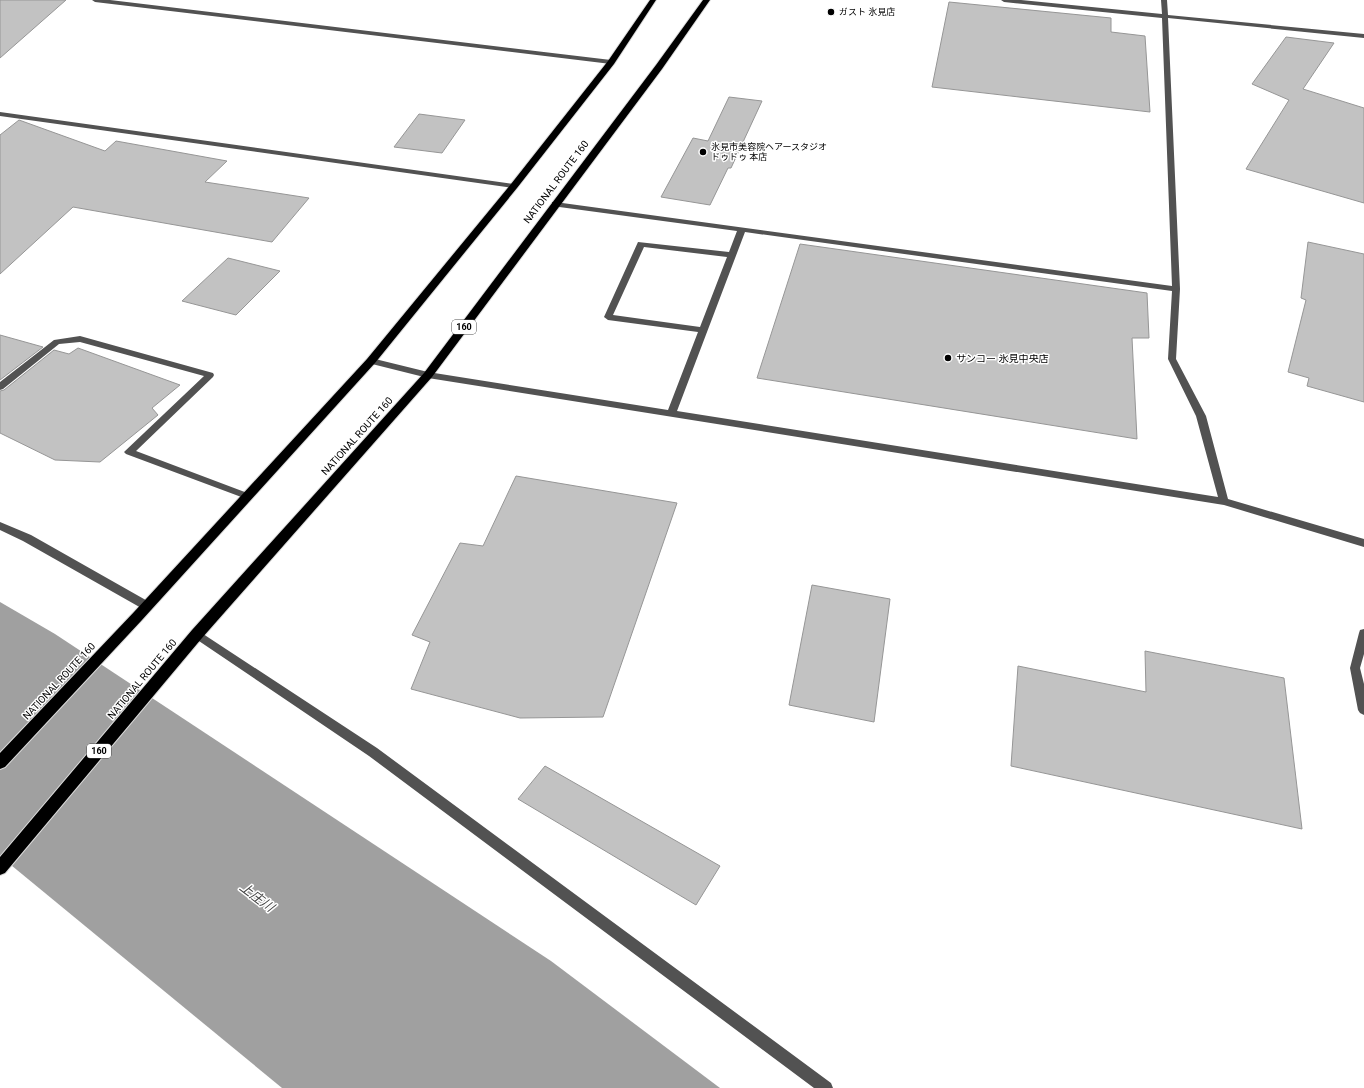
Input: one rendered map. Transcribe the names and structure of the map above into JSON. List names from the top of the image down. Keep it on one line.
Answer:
{"streets":{"highway":["NATIONAL ROUTE 160","160"]},"water":["上庄川"],"places":["ガスト 氷見店","氷見市美容院ヘアースタジオ ドゥドゥ 本店","サンコー 氷見中央店"]}
